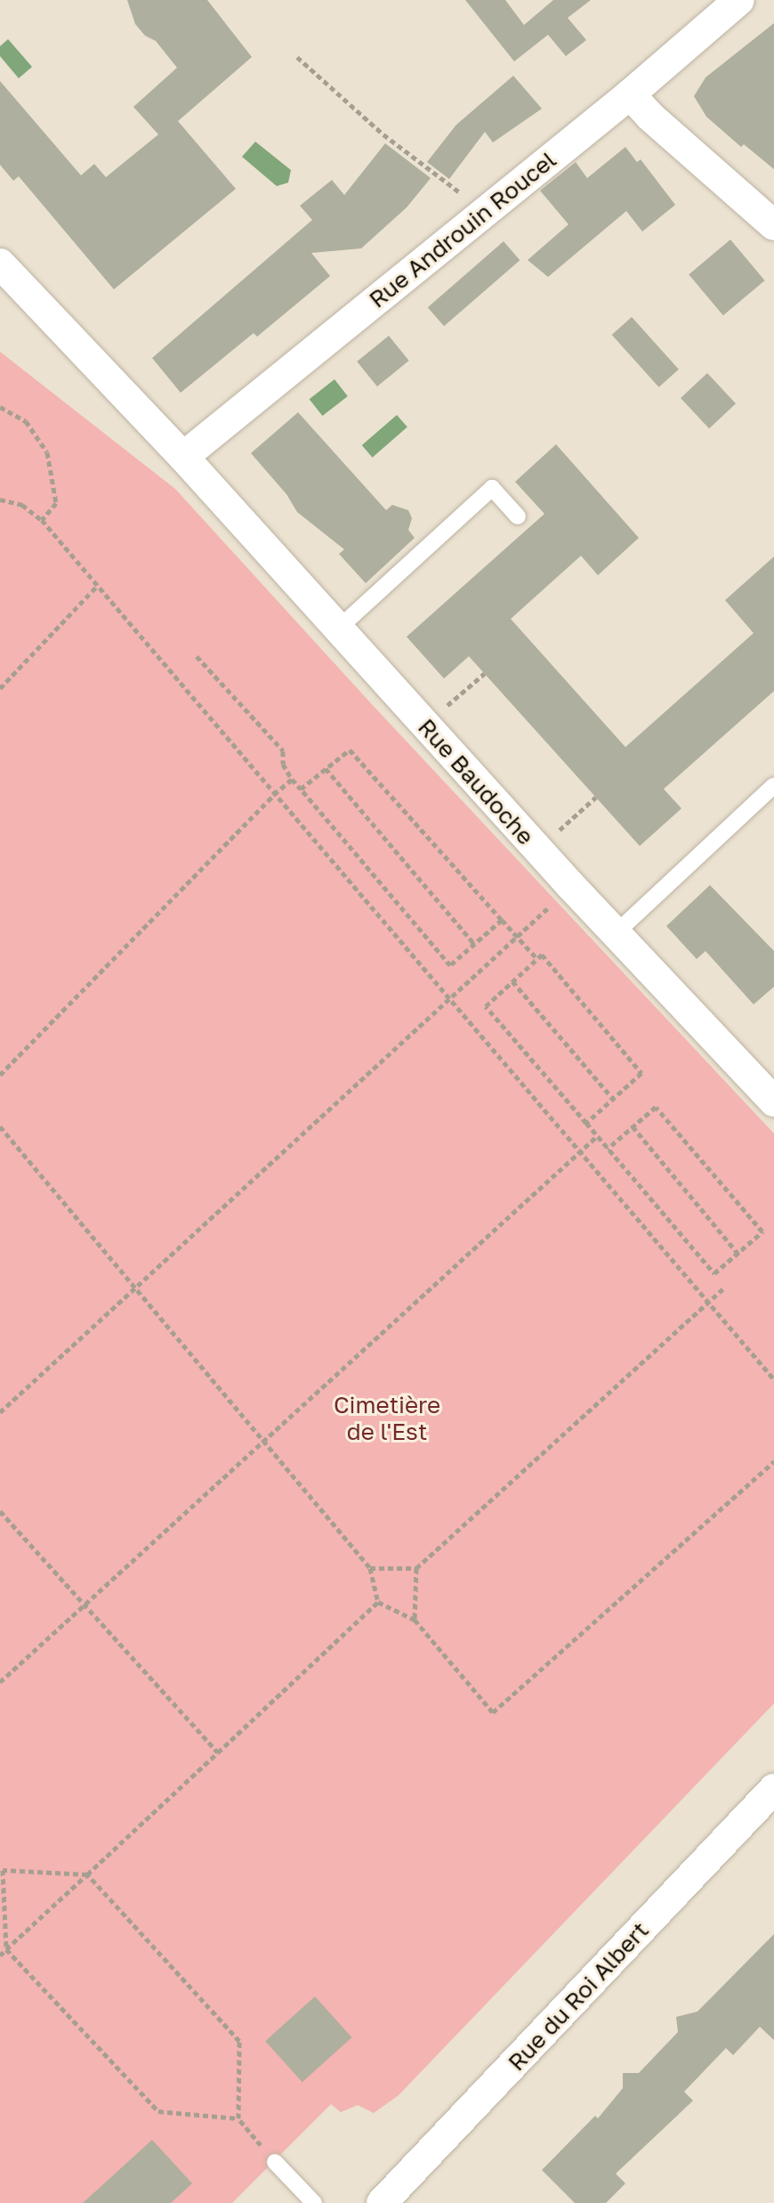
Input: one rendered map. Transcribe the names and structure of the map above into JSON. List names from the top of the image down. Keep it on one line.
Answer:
{"streets":{"street":["Rue Androuin Roucel","Rue Baudoche","Rue du Roi Albert"]},"crossings":[["Rue Androuin Roucel","Rue Baudoche"]],"parks":["Cimetière de l'Est"]}
